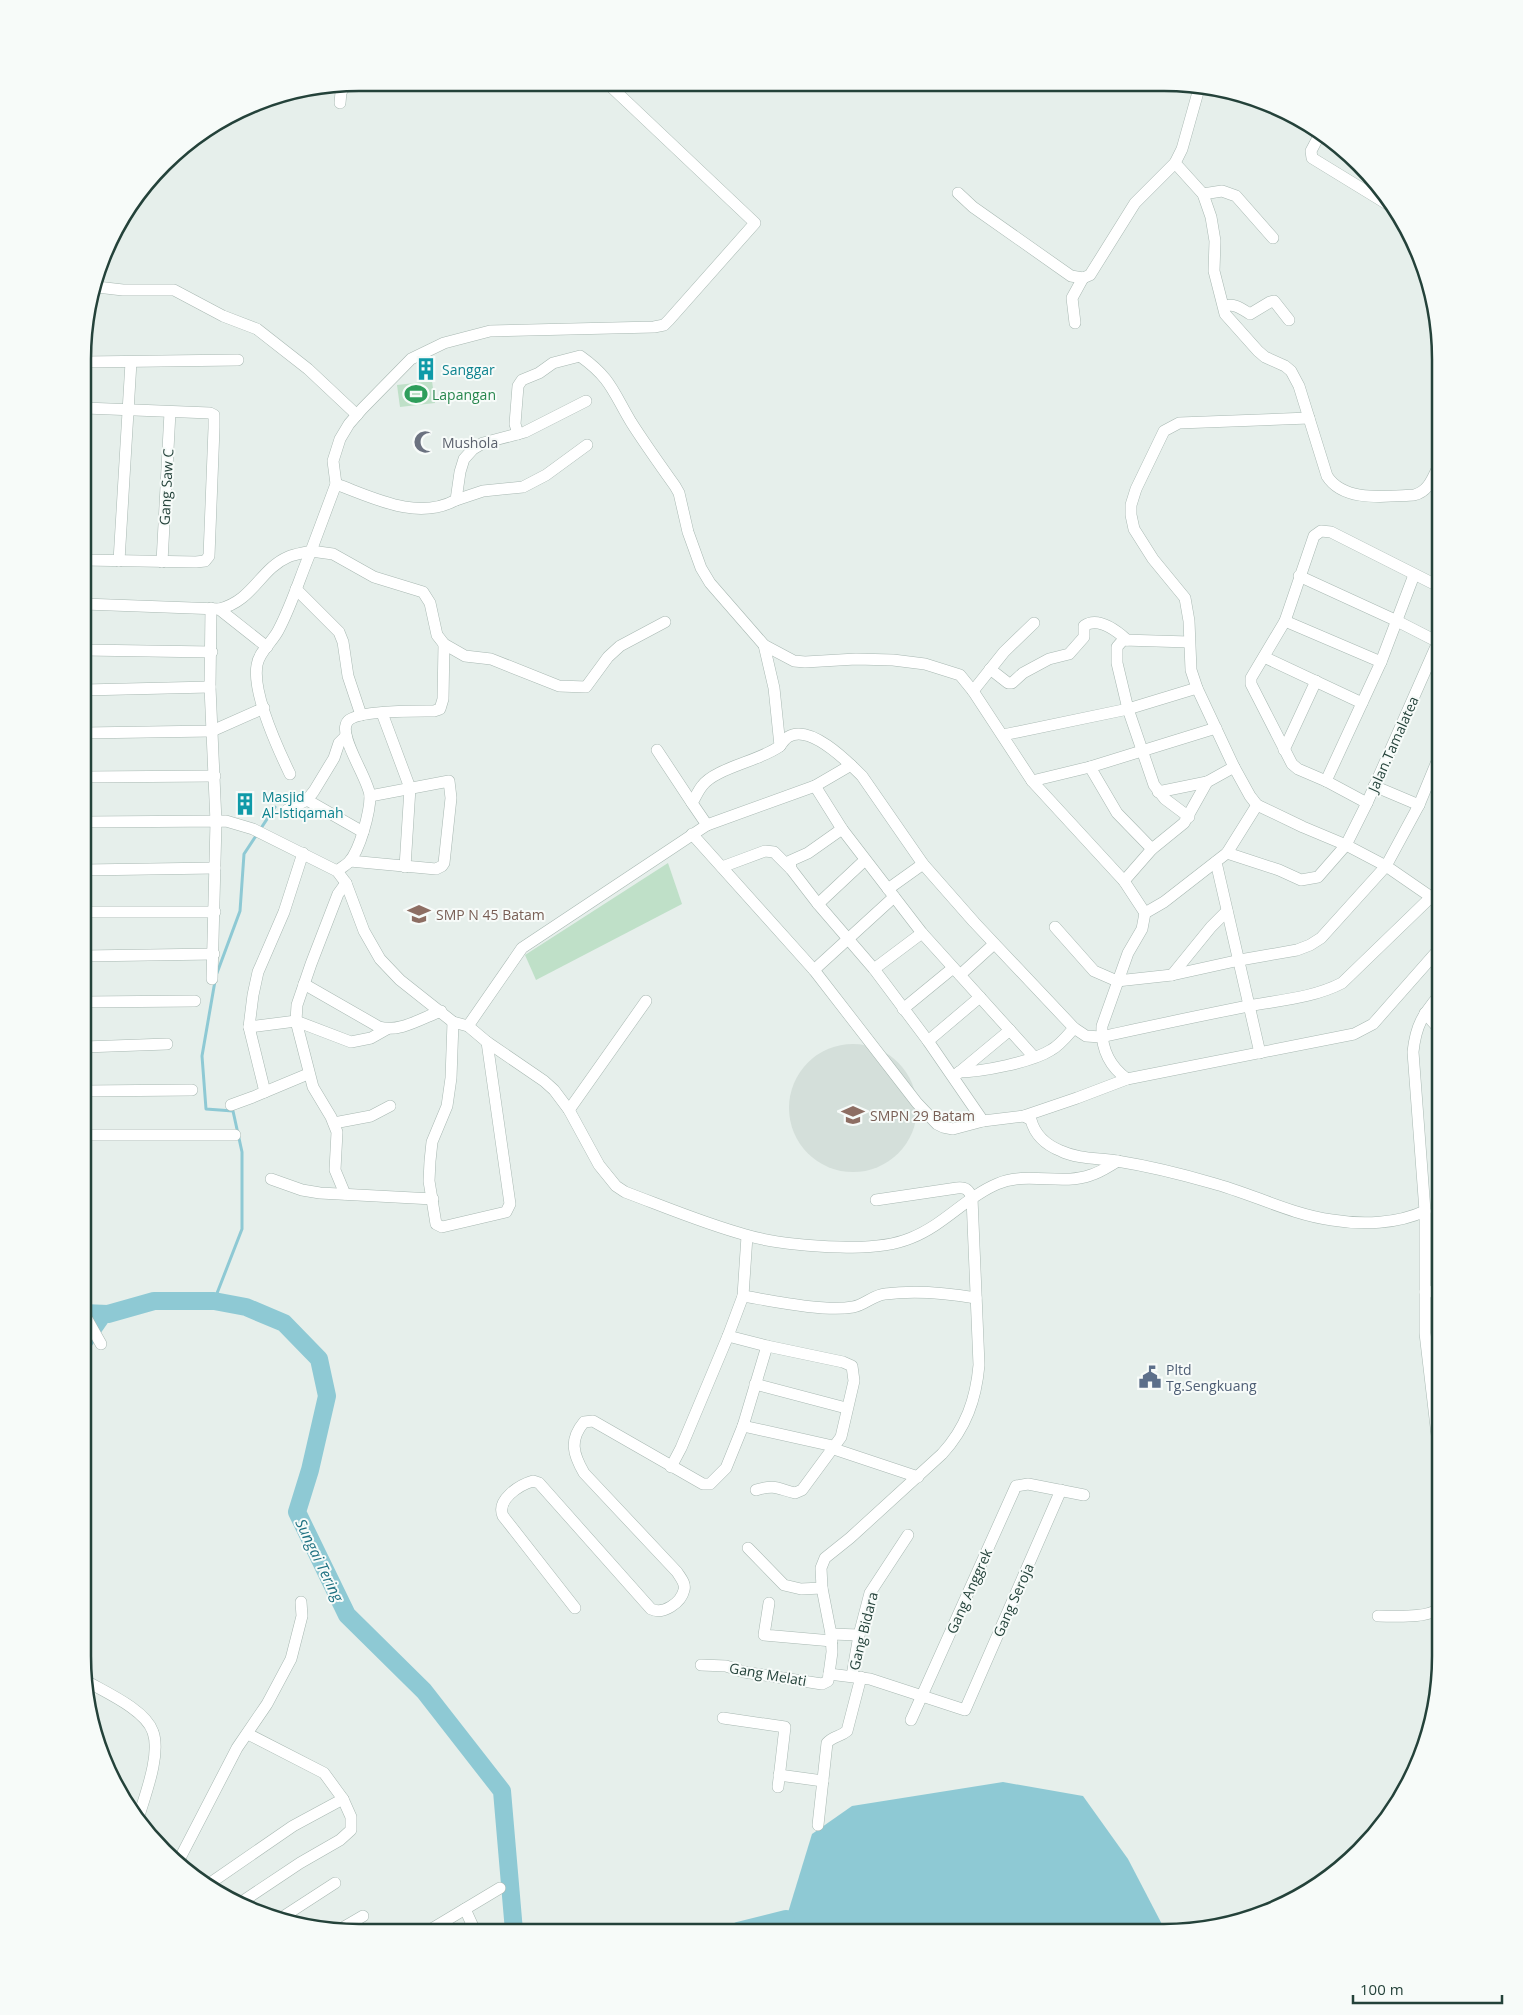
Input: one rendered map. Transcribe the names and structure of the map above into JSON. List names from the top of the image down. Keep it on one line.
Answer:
{"streets":{"street":["Gang Saw C","Jalan.Tamalatea","Gang Anggrek","Gang Seroja","Gang Bidara","Gang Melati"]},"crossings":[["Gang Anggrek","Gang Seroja"]],"water":["Sungai Tering"],"places":{"building":["Sanggar","Masjid Al-Istiqamah"],"sports":["Lapangan"],"mosque":["Mushola"],"school or university":["SMP N 45 Batam","SMPN 29 Batam"],"public building":["Pltd Tg.Sengkuang"]},"scale_bar":"100 m"}
